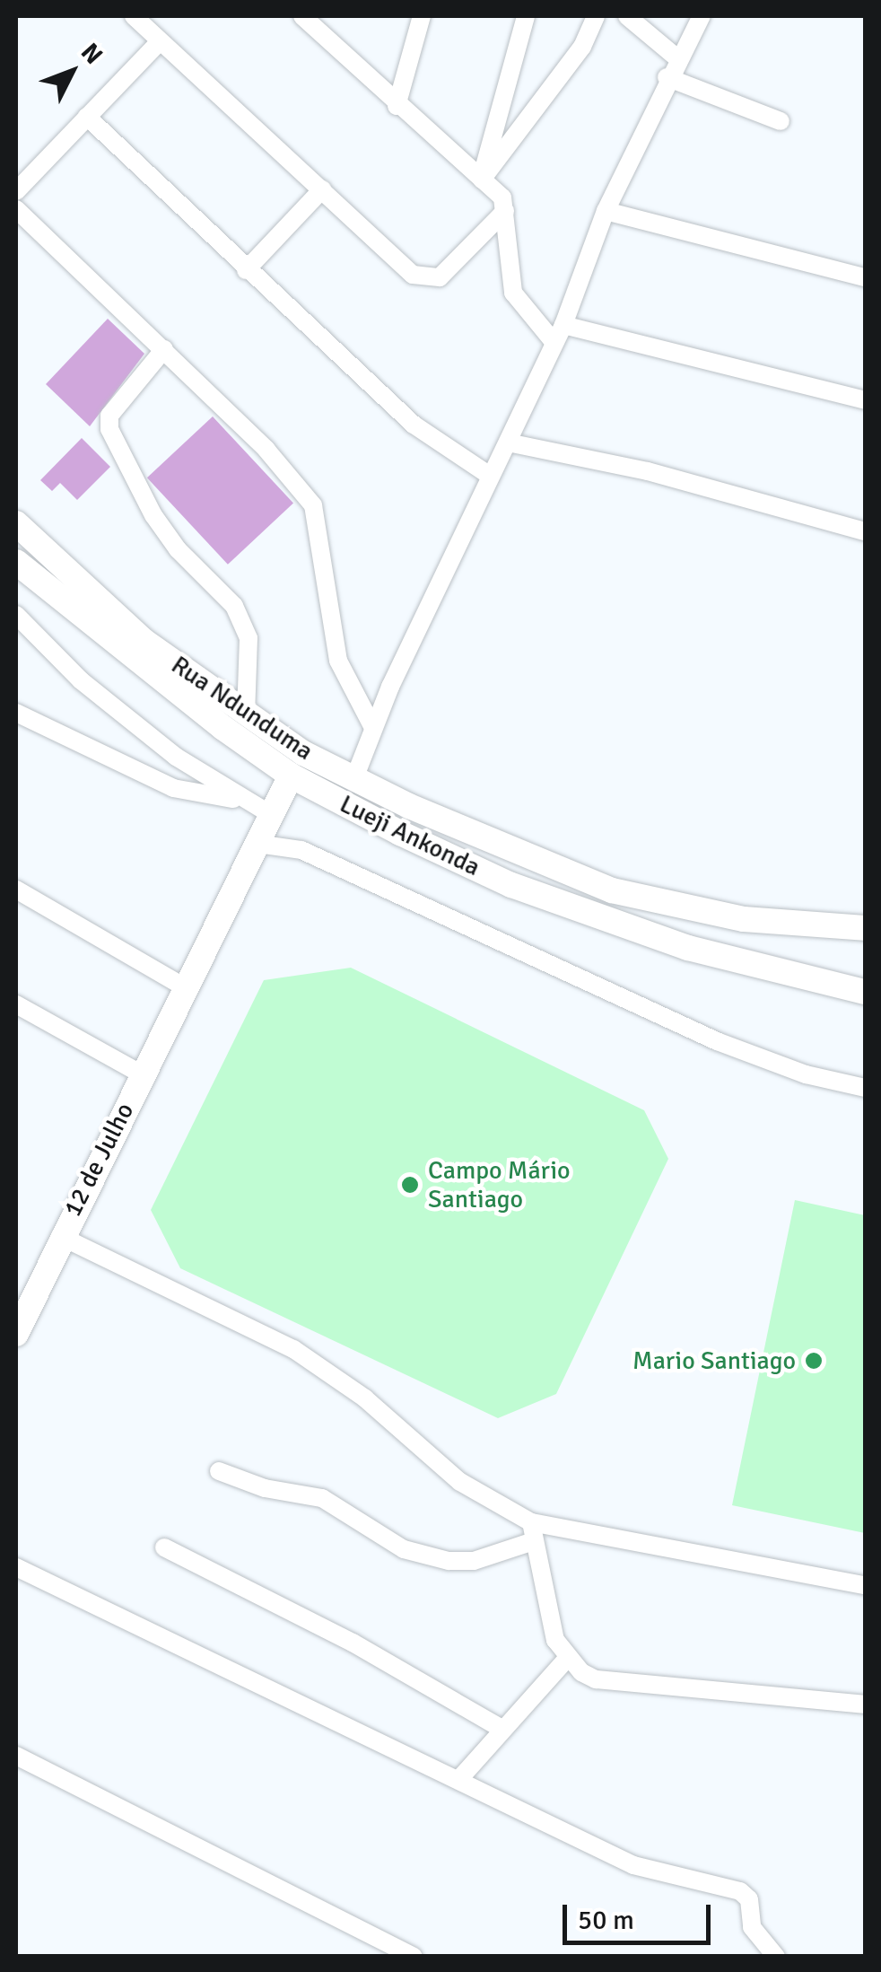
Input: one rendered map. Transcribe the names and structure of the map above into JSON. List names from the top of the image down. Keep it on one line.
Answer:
{"streets":{"main road":["Rua Ndunduma","Lueji Ankonda","12 de Julho"]},"crossings":[["Lueji Ankonda","12 de Julho"]],"places":["Campo Mário Santiago","Mario Santiago"],"scale_bar":"50 m","north":"top right"}
